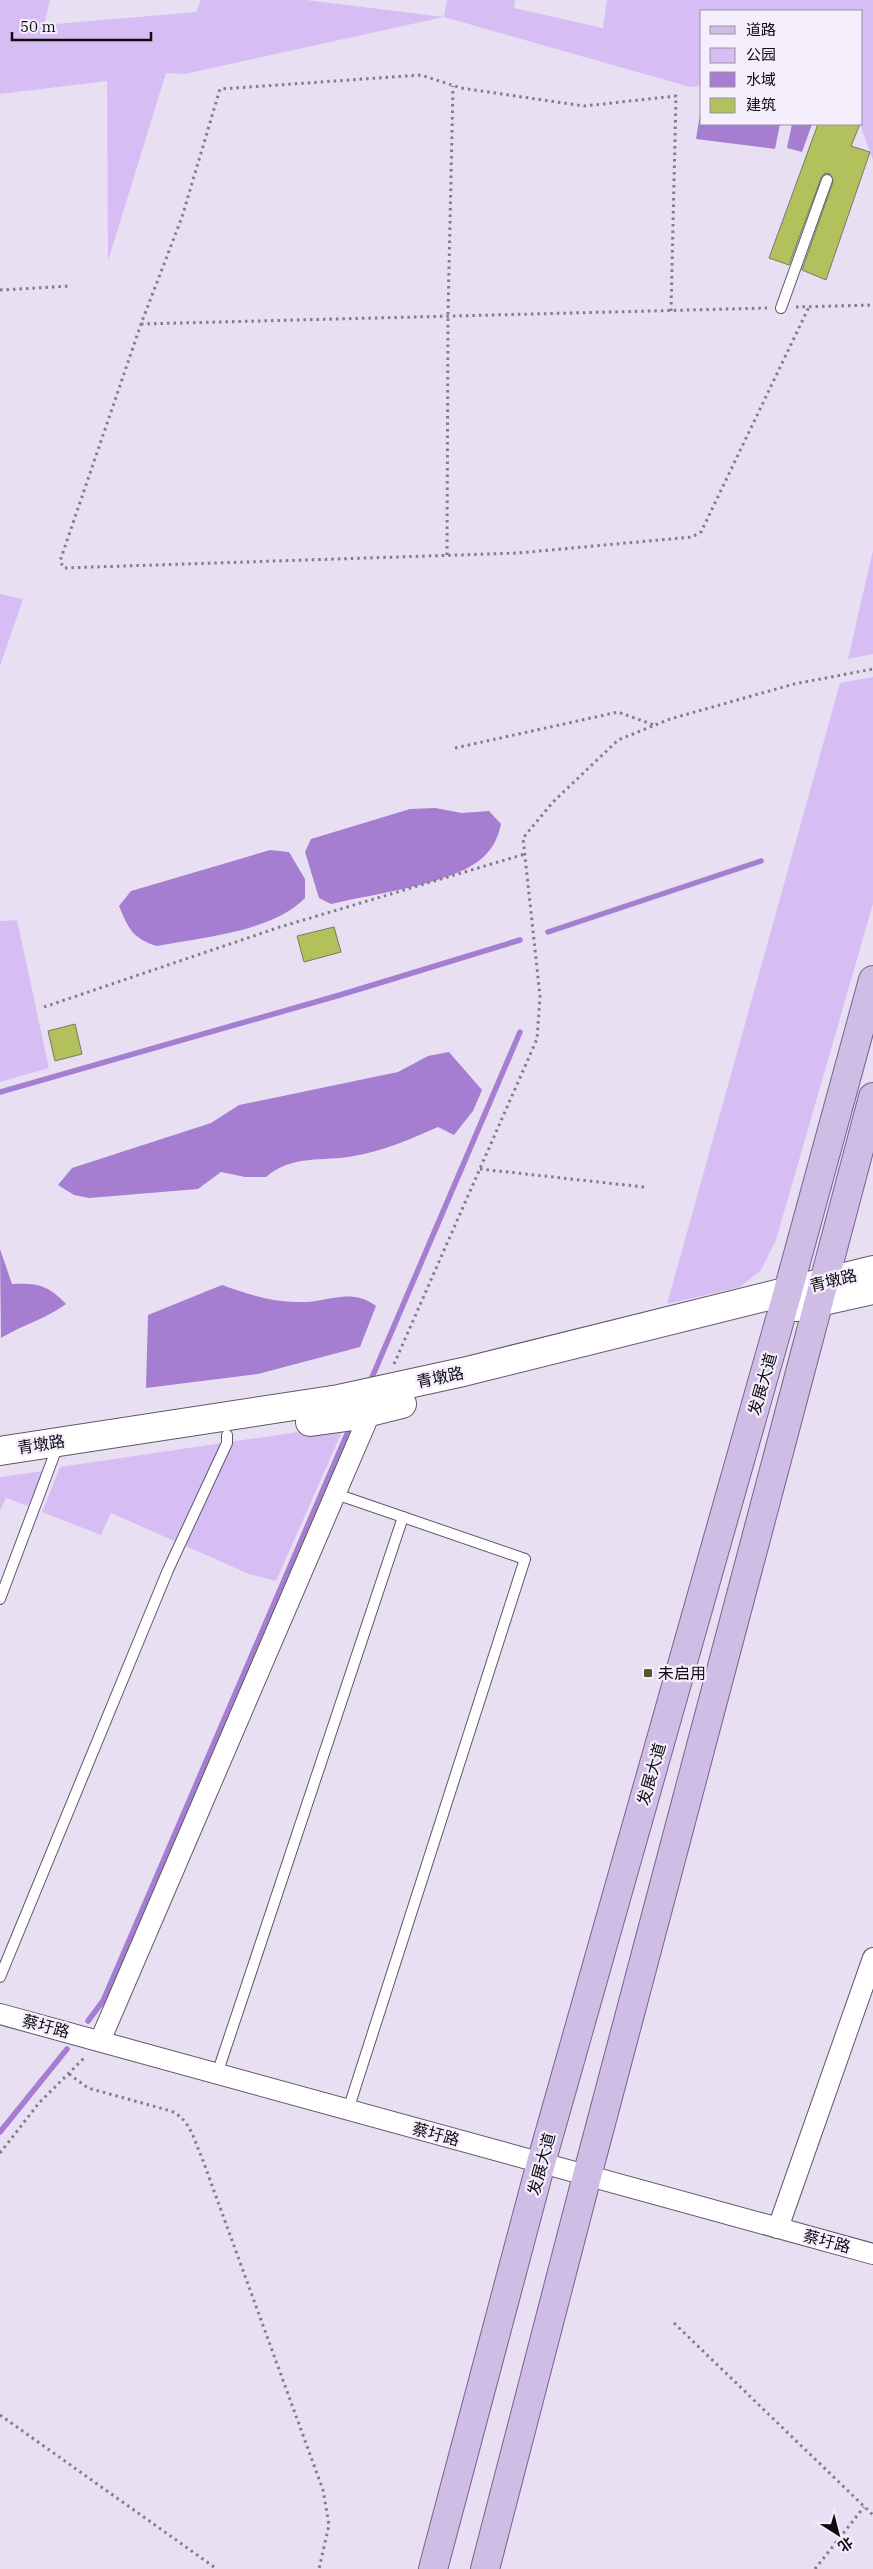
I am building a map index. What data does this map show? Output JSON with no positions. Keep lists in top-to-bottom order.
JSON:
{
  "streets": {
    "main road": ["青墩路", "发展大道"],
    "street": ["蔡圩路"]
  },
  "crossings": [
    ["青墩路", "发展大道"],
    ["发展大道", "蔡圩路"]
  ],
  "places": {
    "transit": ["未启用"]
  },
  "legend": [
    "道路",
    "公园",
    "水域",
    "建筑"
  ],
  "scale_bar": "50 m",
  "north": "bottom right"
}
